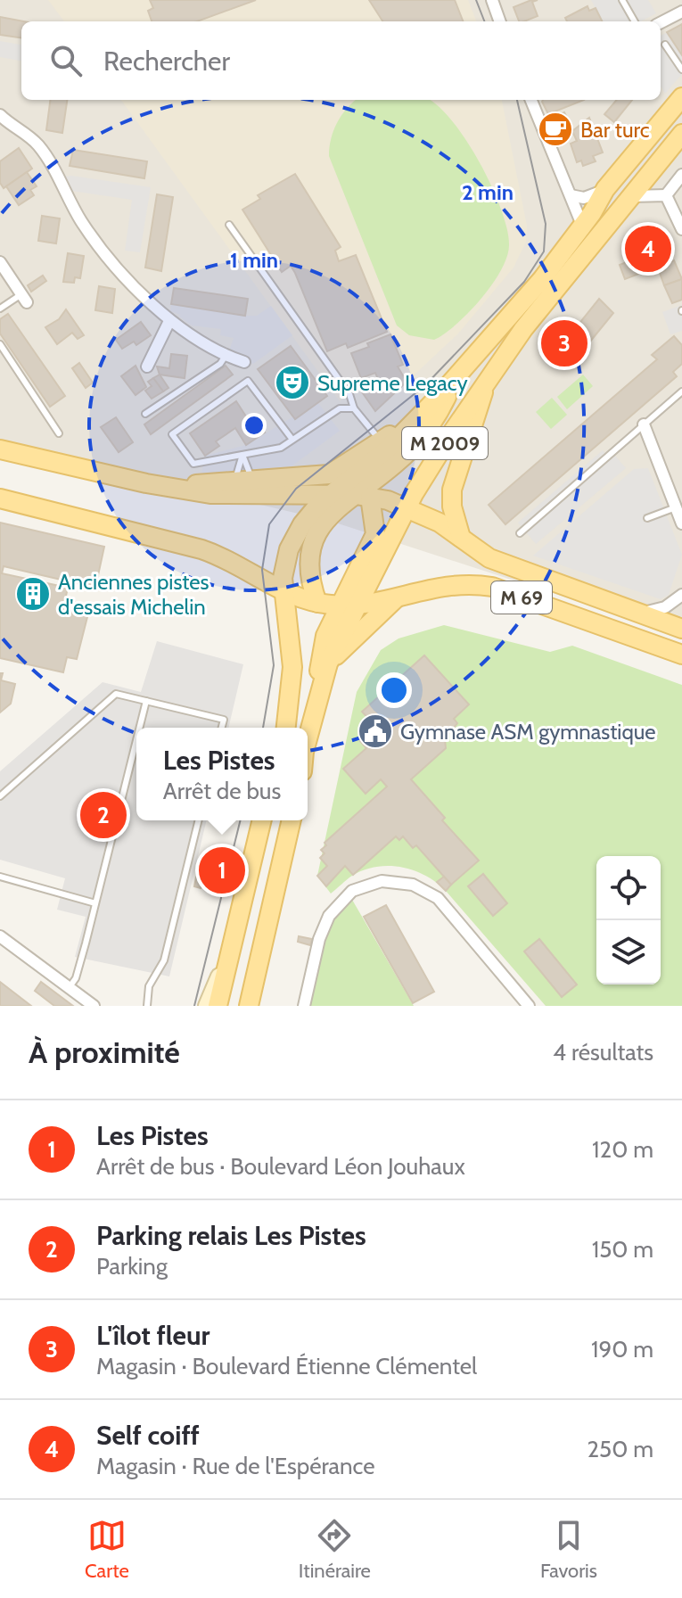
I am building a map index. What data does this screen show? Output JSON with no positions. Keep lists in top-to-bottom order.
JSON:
{
  "streets": {
    "main road": ["M 2009", "M 69"]
  },
  "crossings": [
    ["M 2009", "M 69"]
  ],
  "places": {
    "cafe": ["Bar turc"],
    "theatre": ["Supreme Legacy"],
    "building": ["Anciennes pistes d'essais Michelin"],
    "public building": ["Gymnase ASM gymnastique"]
  },
  "page": {
    "search": "Rechercher",
    "pins": [
      "4",
      "3",
      "2",
      "1"
    ],
    "popup": ["Les Pistes", "Arrêt de bus"],
    "heading": ["À proximité", "4 résultats"],
    "list": [
      {
        "mark": "1",
        "name": "Les Pistes",
        "note": "Arrêt de bus · Boulevard Léon Jouhaux",
        "value": "120 m"
      },
      {
        "mark": "2",
        "name": "Parking relais Les Pistes",
        "note": "Parking",
        "value": "150 m"
      },
      {
        "mark": "3",
        "name": "L'îlot fleur",
        "note": "Magasin · Boulevard Étienne Clémentel",
        "value": "190 m"
      },
      {
        "mark": "4",
        "name": "Self coiff",
        "note": "Magasin · Rue de l'Espérance",
        "value": "250 m"
      }
    ],
    "nav": ["Carte", "Itinéraire", "Favoris"]
  },
  "rings": ["2 min", "1 min"]
}
